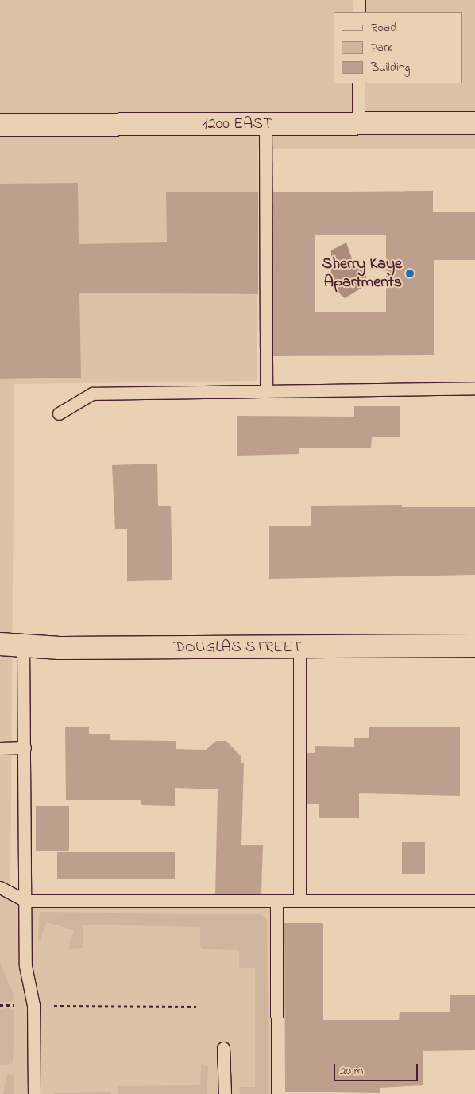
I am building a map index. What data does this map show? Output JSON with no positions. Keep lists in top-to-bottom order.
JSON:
{
  "streets": {
    "street": ["1200 EAST", "DOUGLAS STREET"]
  },
  "places": ["Sherry Kaye Apartments"],
  "legend": ["Road", "Park", "Building"],
  "scale_bar": "20 m"
}
